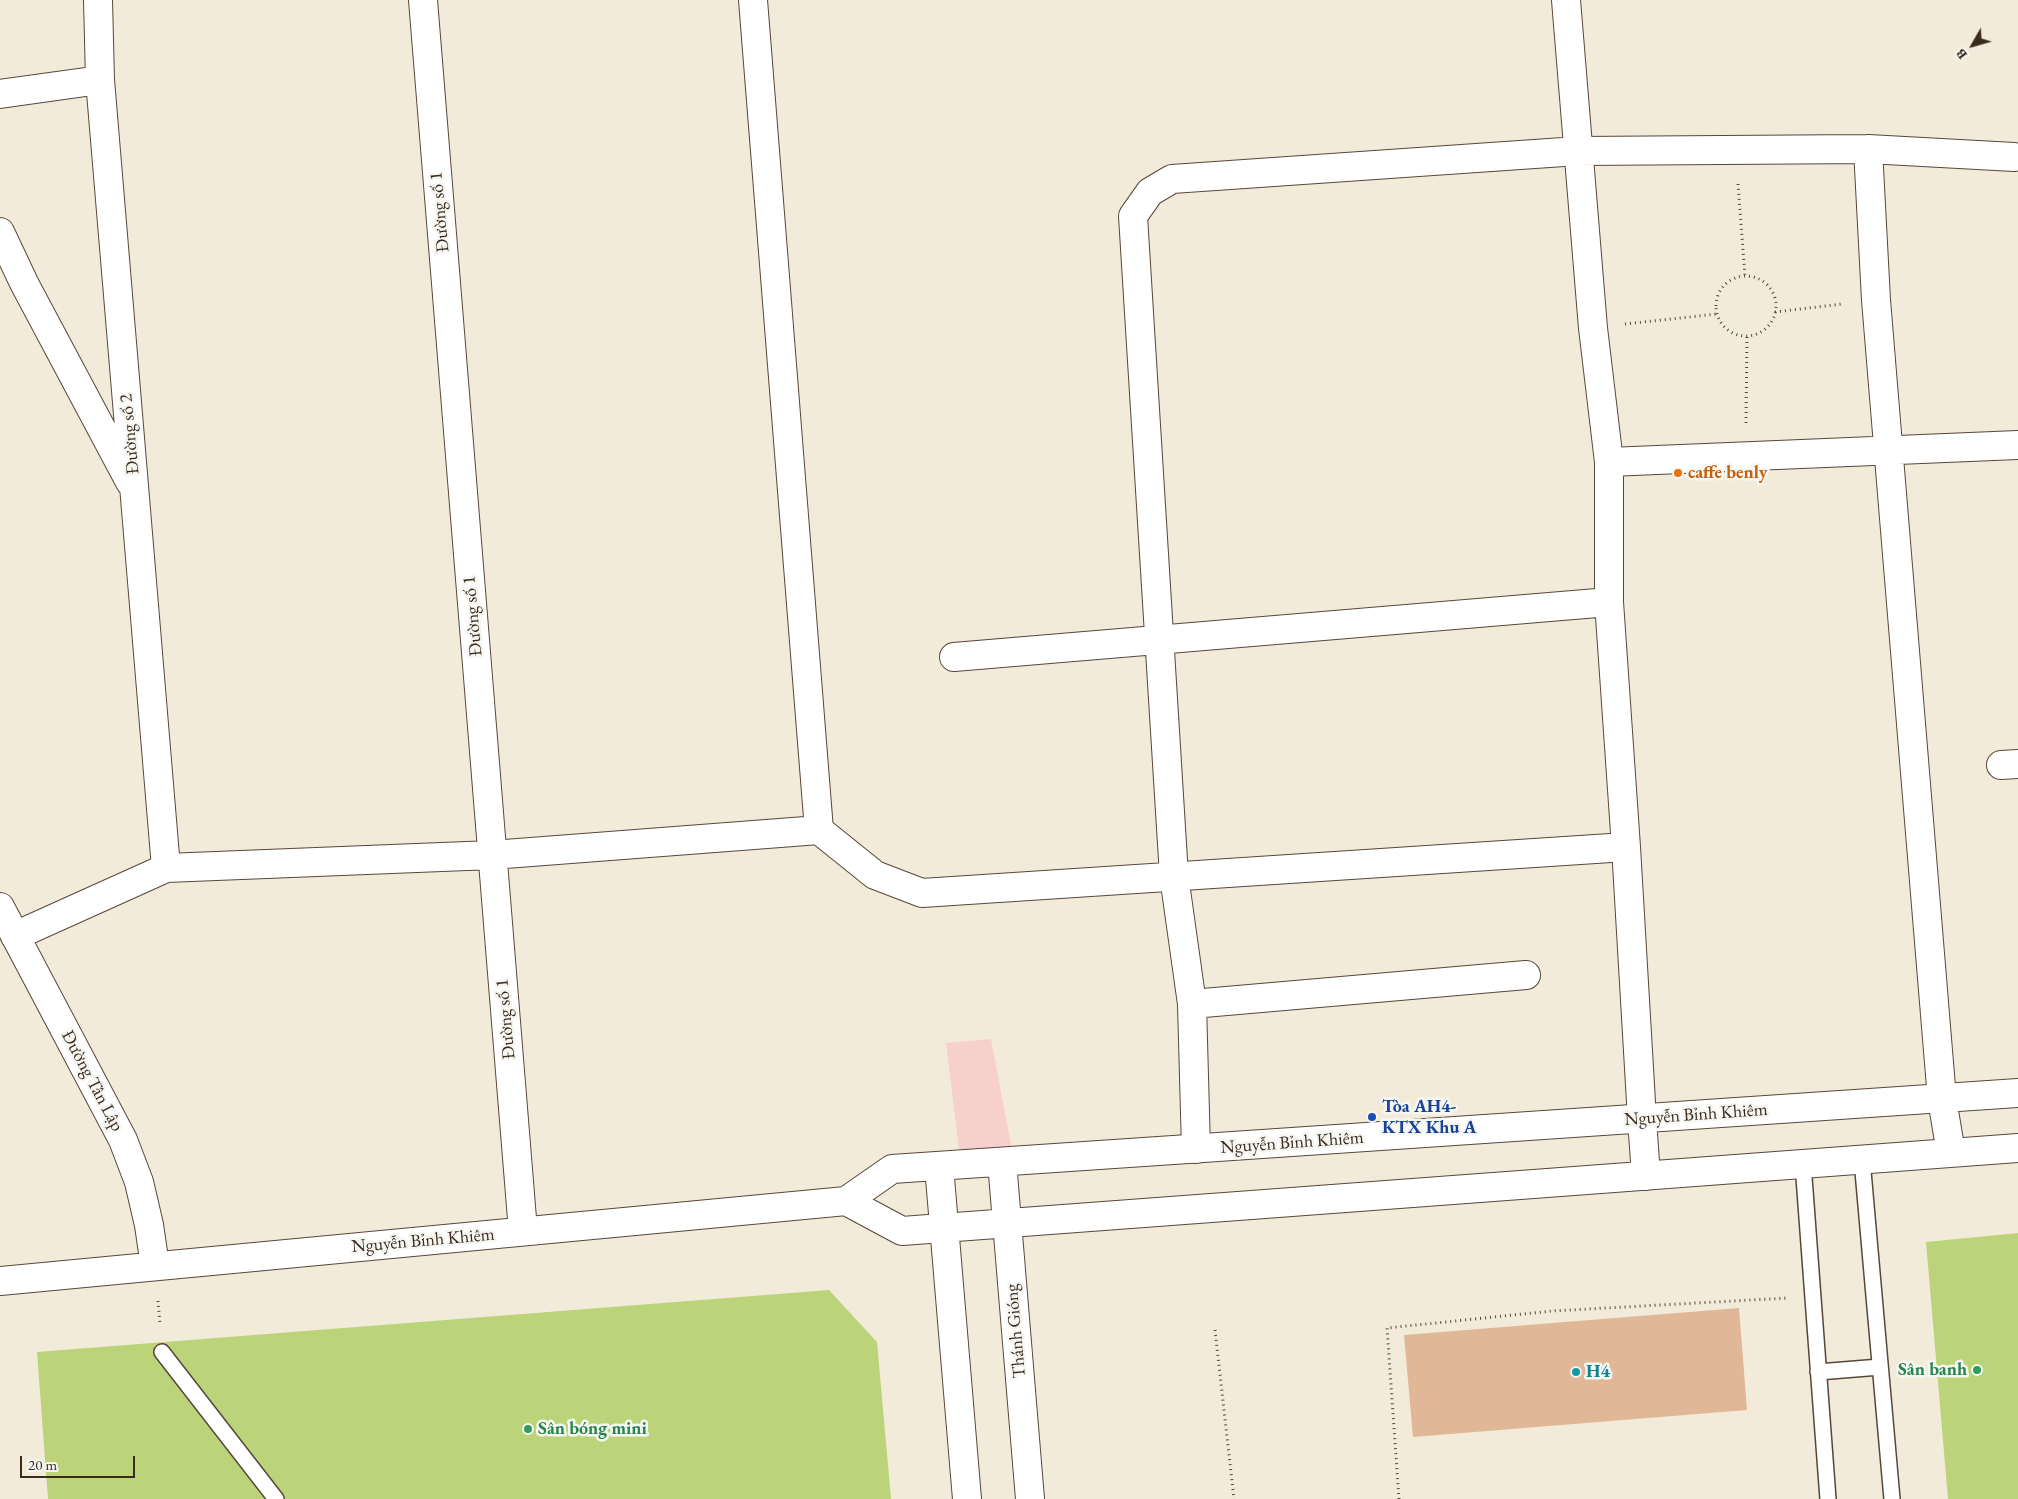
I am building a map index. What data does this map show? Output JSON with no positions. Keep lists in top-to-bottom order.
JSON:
{
  "streets": {
    "street": [
      "Đường số 1",
      "Đường số 2",
      "Đường Tân Lập",
      "Nguyễn Bỉnh Khiêm",
      "Thánh Gióng"
    ]
  },
  "crossings": [
    ["Đường số 1", "Nguyễn Bỉnh Khiêm"],
    ["Đường Tân Lập", "Nguyễn Bỉnh Khiêm"],
    ["Nguyễn Bỉnh Khiêm", "Thánh Gióng"]
  ],
  "places": [
    "caffe benly",
    "Tòa AH4- KTX Khu A",
    "Sân banh",
    "H4",
    "Sân bóng mini"
  ],
  "scale_bar": "20 m",
  "north": "bottom left"
}
